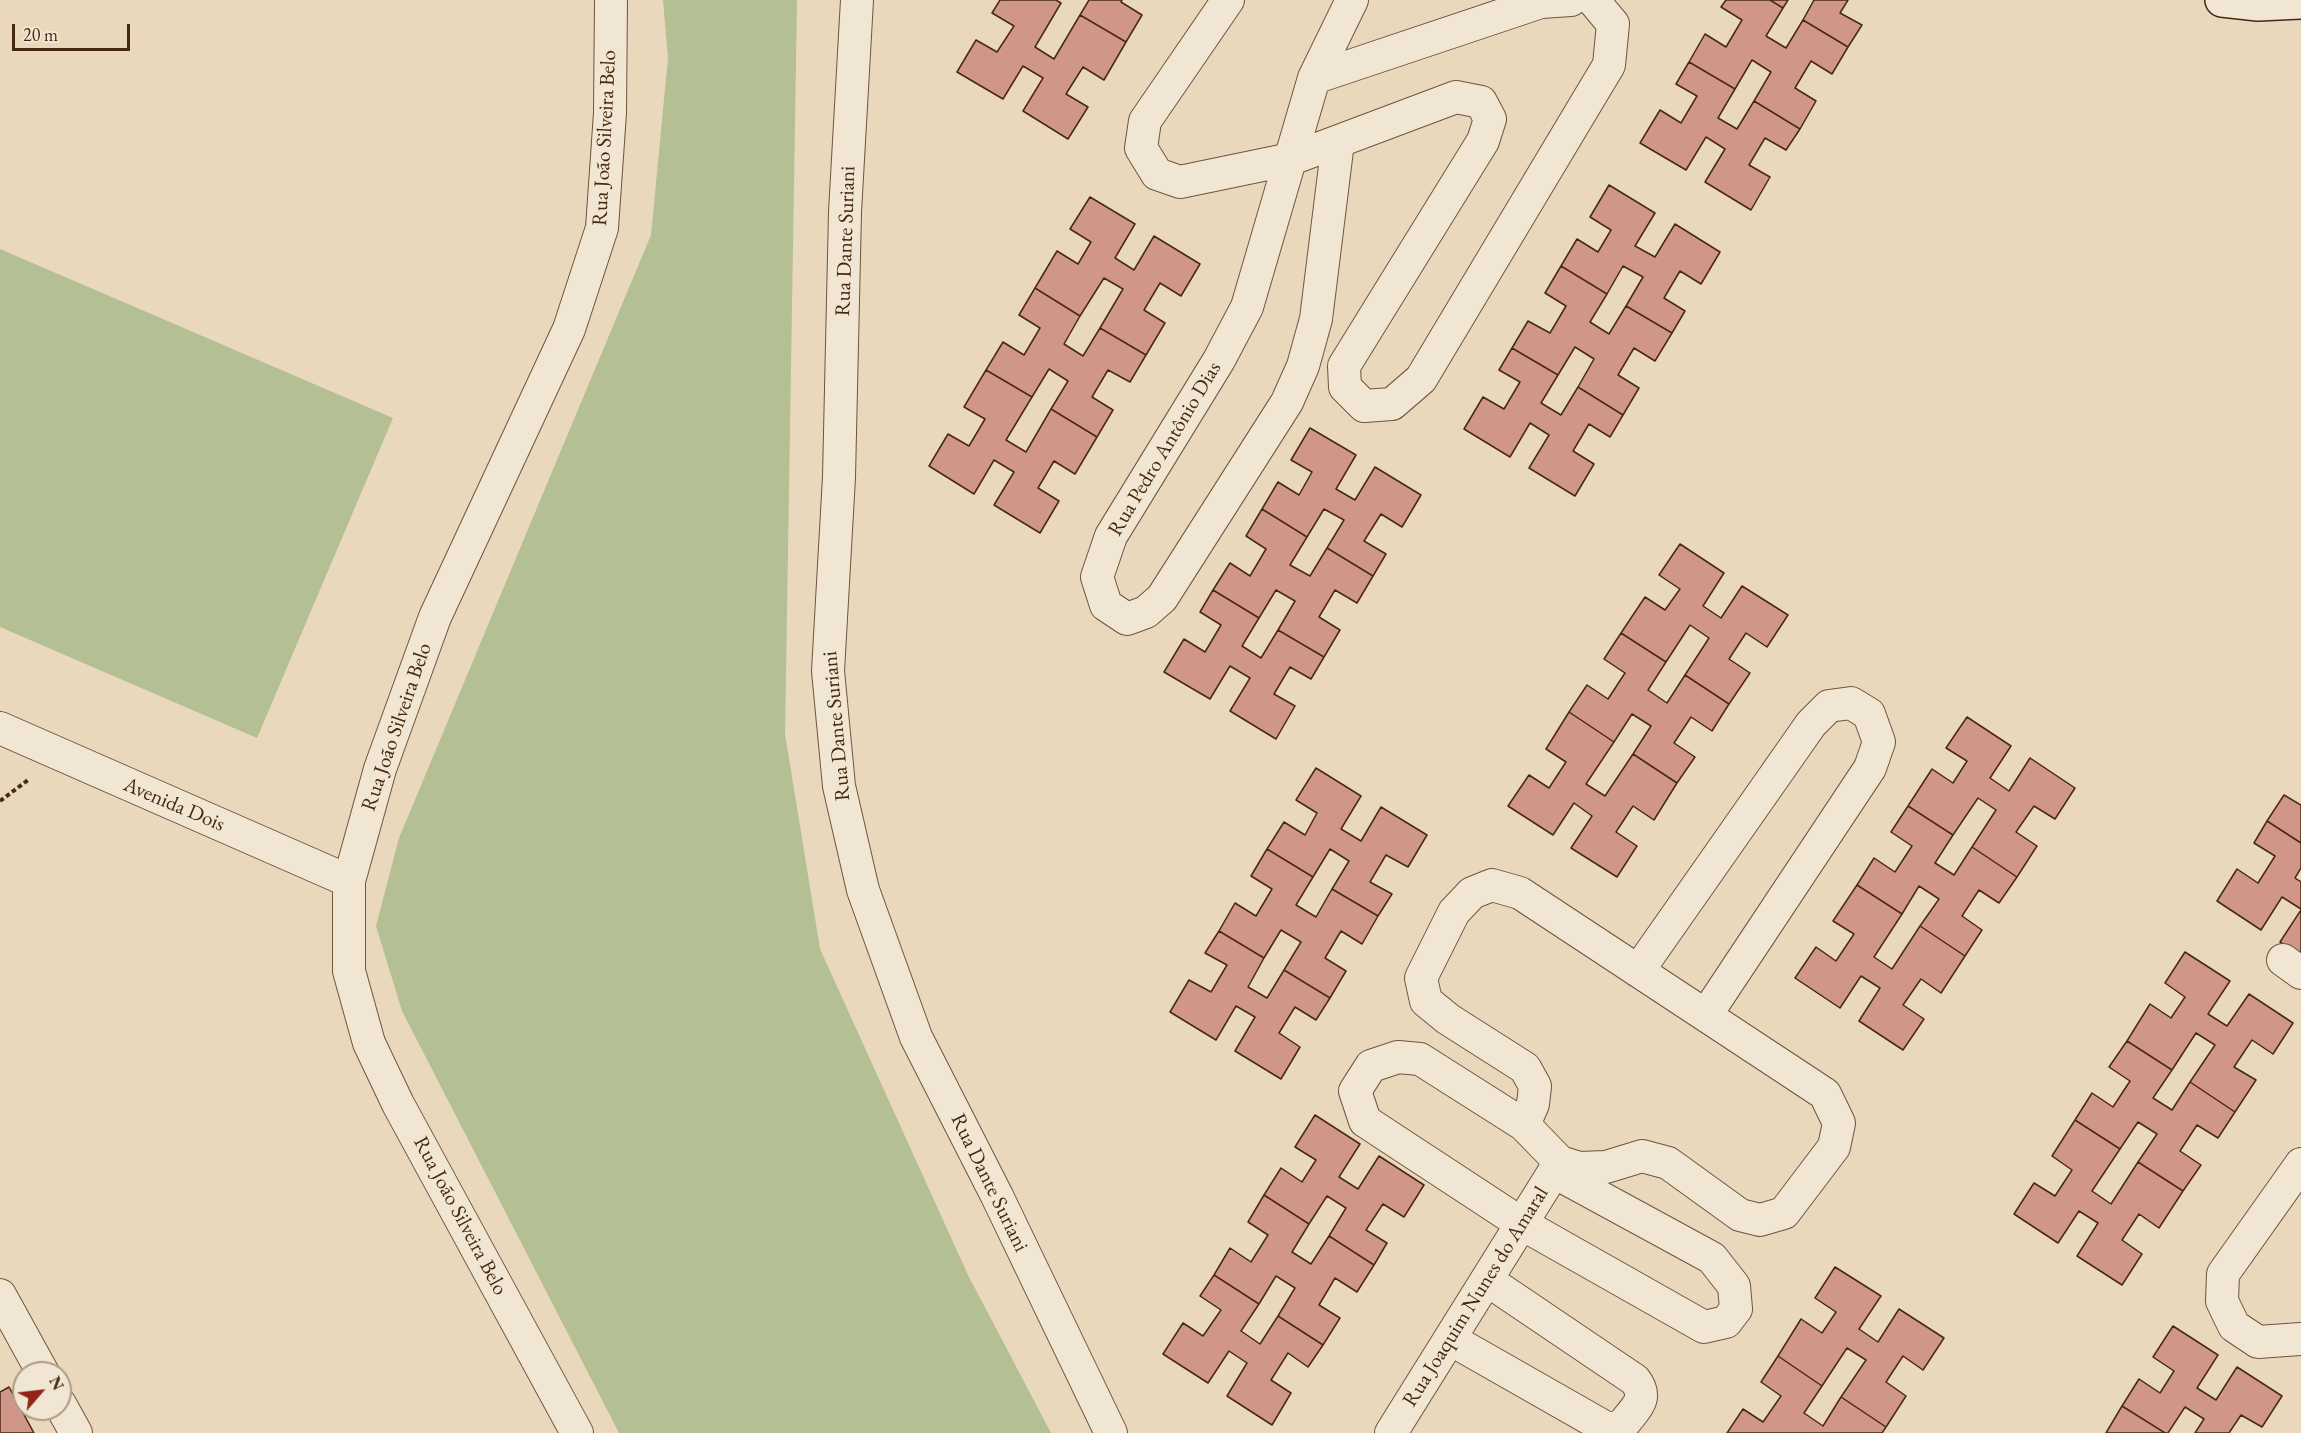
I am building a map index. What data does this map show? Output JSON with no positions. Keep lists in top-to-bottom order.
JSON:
{
  "streets": {
    "street": [
      "Rua João Silveira Belo",
      "Rua Dante Suriani",
      "Rua Pedro Antônio Dias",
      "Avenida Dois",
      "Rua Joaquim Nunes do Amaral"
    ]
  },
  "crossings": [
    ["Rua João Silveira Belo", "Avenida Dois"]
  ],
  "scale_bar": "20 m",
  "north": "top right"
}
